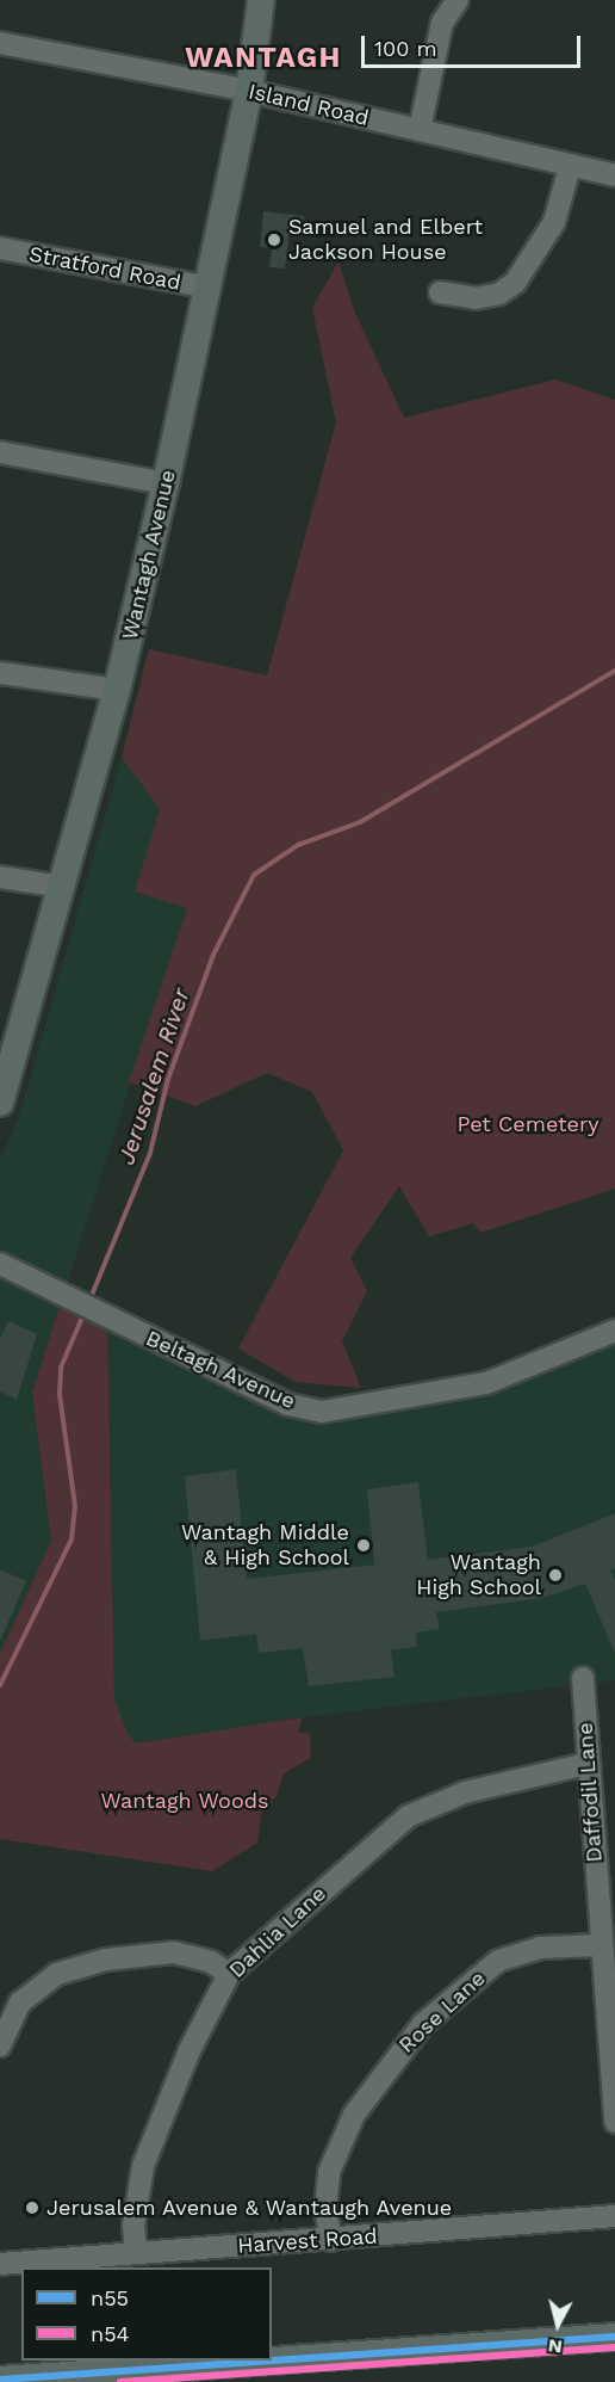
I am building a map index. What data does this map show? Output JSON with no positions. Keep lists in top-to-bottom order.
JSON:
{
  "streets": {
    "main road": ["Wantagh Avenue"],
    "street": [
      "Island Road",
      "Stratford Road",
      "Beltagh Avenue",
      "Daffodil Lane",
      "Dahlia Lane",
      "Rose Lane",
      "Harvest Road"
    ]
  },
  "crossings": [
    ["Island Road", "Wantagh Avenue"],
    ["Stratford Road", "Wantagh Avenue"],
    ["Daffodil Lane", "Dahlia Lane"],
    ["Daffodil Lane", "Rose Lane"],
    ["Dahlia Lane", "Harvest Road"],
    ["Rose Lane", "Harvest Road"]
  ],
  "districts": ["WANTAGH"],
  "water": ["Jerusalem River"],
  "parks": ["Pet Cemetery", "Wantagh Woods"],
  "places": [
    "Samuel and Elbert Jackson House",
    "Wantagh Middle & High School",
    "Wantagh High School",
    "Jerusalem Avenue & Wantaugh Avenue"
  ],
  "lines": ["transit line n55", "transit line n54"],
  "legend": ["n55", "n54"],
  "scale_bar": "100 m",
  "north": "bottom"
}
